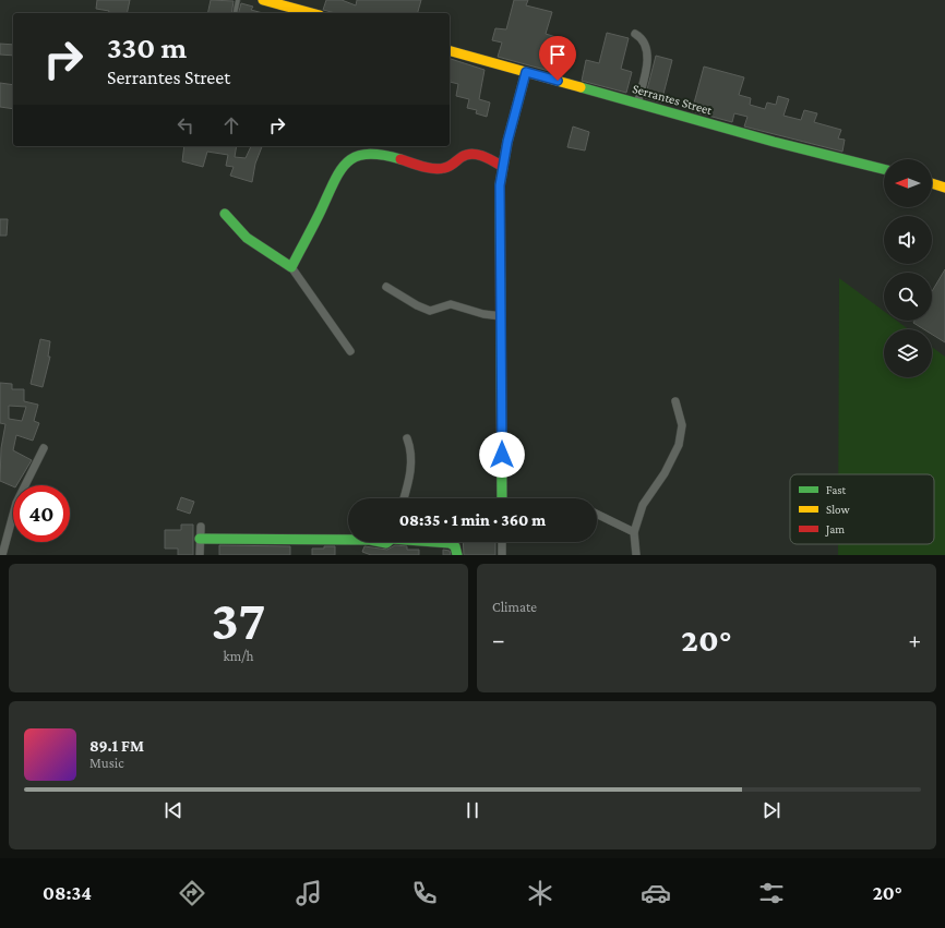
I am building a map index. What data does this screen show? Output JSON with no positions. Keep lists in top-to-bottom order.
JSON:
{
  "streets": {
    "street": ["Serrantes Street"]
  },
  "legend": ["Fast", "Slow", "Jam"],
  "north": "left",
  "page": {
    "turn": ["330 m", "Serrantes Street"],
    "limit": "40",
    "trip": "08:35 · 1 min · 360 m",
    "tile": [
      ["37", "km/h"],
      "Climate"
    ],
    "heat": ["−", "20°", "+"],
    "song": ["89.1 FM", "Music"],
    "tabs": ["08:34", "20°"]
  }
}
